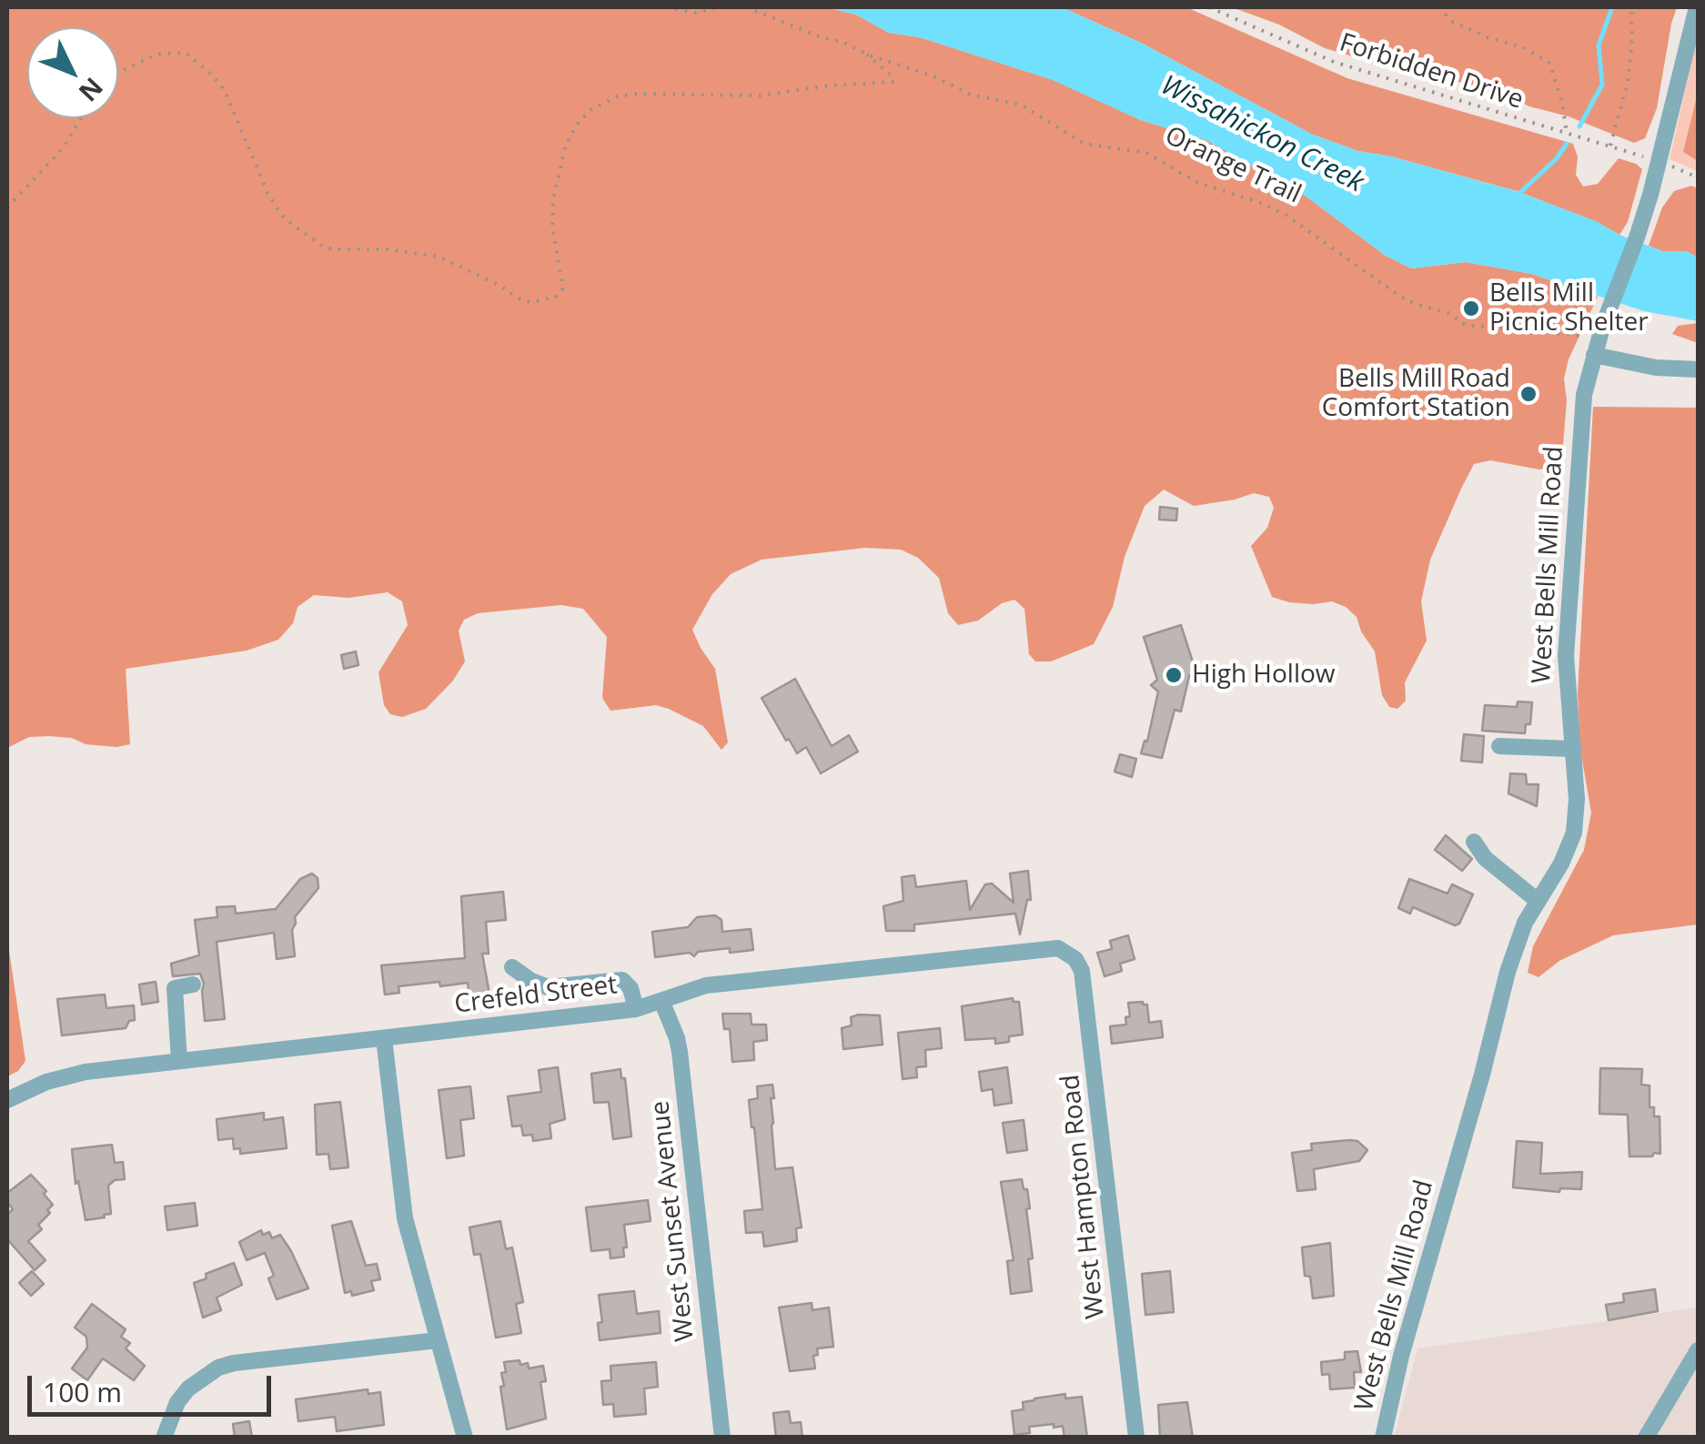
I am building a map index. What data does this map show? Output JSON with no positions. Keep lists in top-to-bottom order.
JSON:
{
  "streets": {
    "street": [
      "West Bells Mill Road",
      "Crefeld Street",
      "West Hampton Road",
      "West Sunset Avenue"
    ],
    "path": ["Forbidden Drive", "Orange Trail"]
  },
  "crossings": [
    ["Orange Trail", "West Bells Mill Road"],
    ["Crefeld Street", "West Hampton Road"],
    ["Crefeld Street", "West Sunset Avenue"]
  ],
  "water": ["Wissahickon Creek"],
  "places": ["Bells Mill Picnic Shelter", "Bells Mill Road Comfort Station", "High Hollow"],
  "scale_bar": "100 m",
  "north": "bottom right"
}
